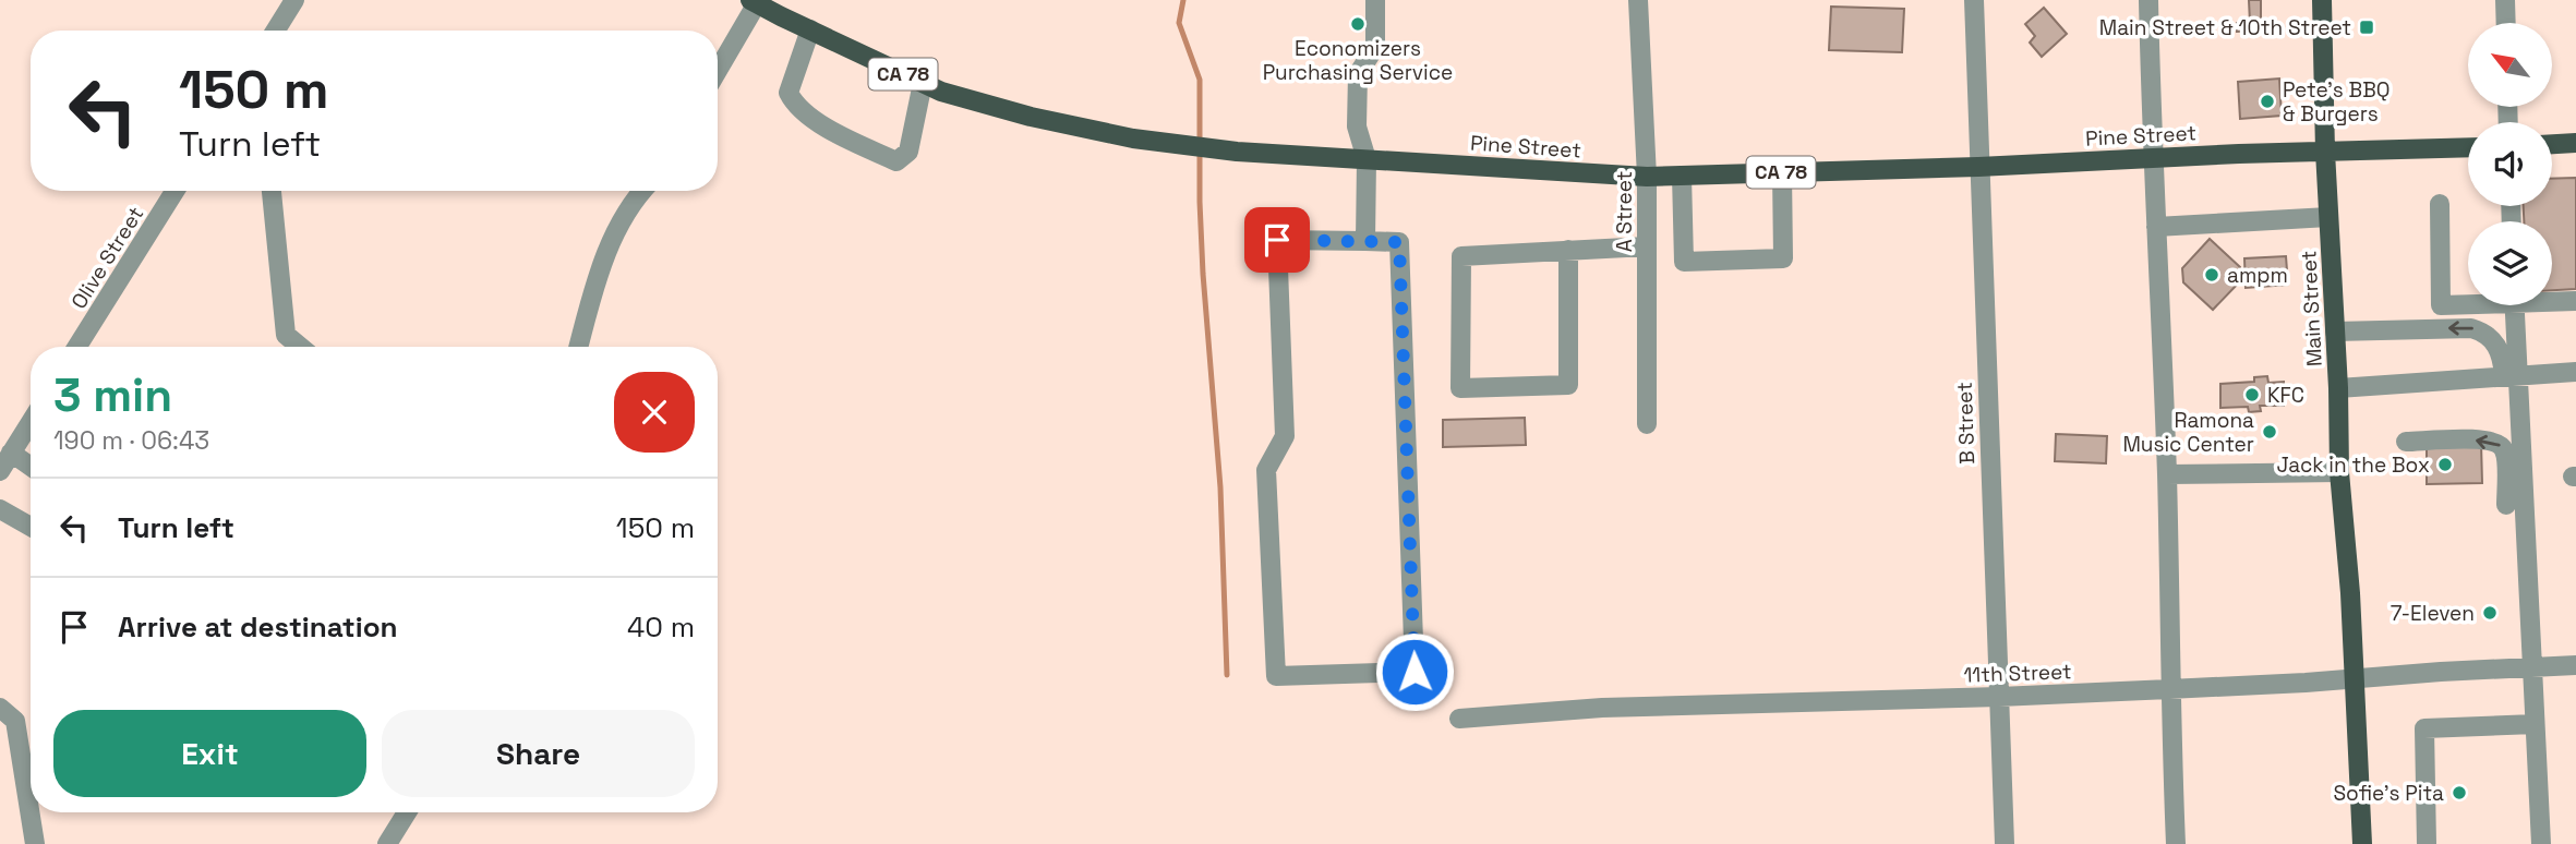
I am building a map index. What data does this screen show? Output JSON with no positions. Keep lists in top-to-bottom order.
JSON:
{
  "streets": {
    "main road": ["CA 78", "Pine Street", "Main Street"],
    "street": [
      "A Street",
      "Olive Street",
      "B Street",
      "11th Street"
    ]
  },
  "crossings": [
    ["Pine Street", "A Street"],
    ["Pine Street", "Main Street"],
    ["Pine Street", "B Street"],
    ["Main Street", "11th Street"],
    ["B Street", "11th Street"]
  ],
  "places": {
    "other": [
      "Economizers Purchasing Service",
      "Pete's BBQ & Burgers",
      "ampm",
      "KFC",
      "Ramona Music Center",
      "Jack in the Box",
      "7-Eleven",
      "Sofie's Pita"
    ],
    "transit": ["Main Street & 10th Street"]
  },
  "north": "top left",
  "page": {
    "turn": ["150 m", "Turn left"],
    "heading": ["3 min", "190 m · 06:43"],
    "list": [
      {
        "name": "Turn left",
        "value": "150 m"
      },
      {
        "name": "Arrive at destination",
        "value": "40 m"
      }
    ],
    "buttons": ["Exit", "Share"]
  }
}
